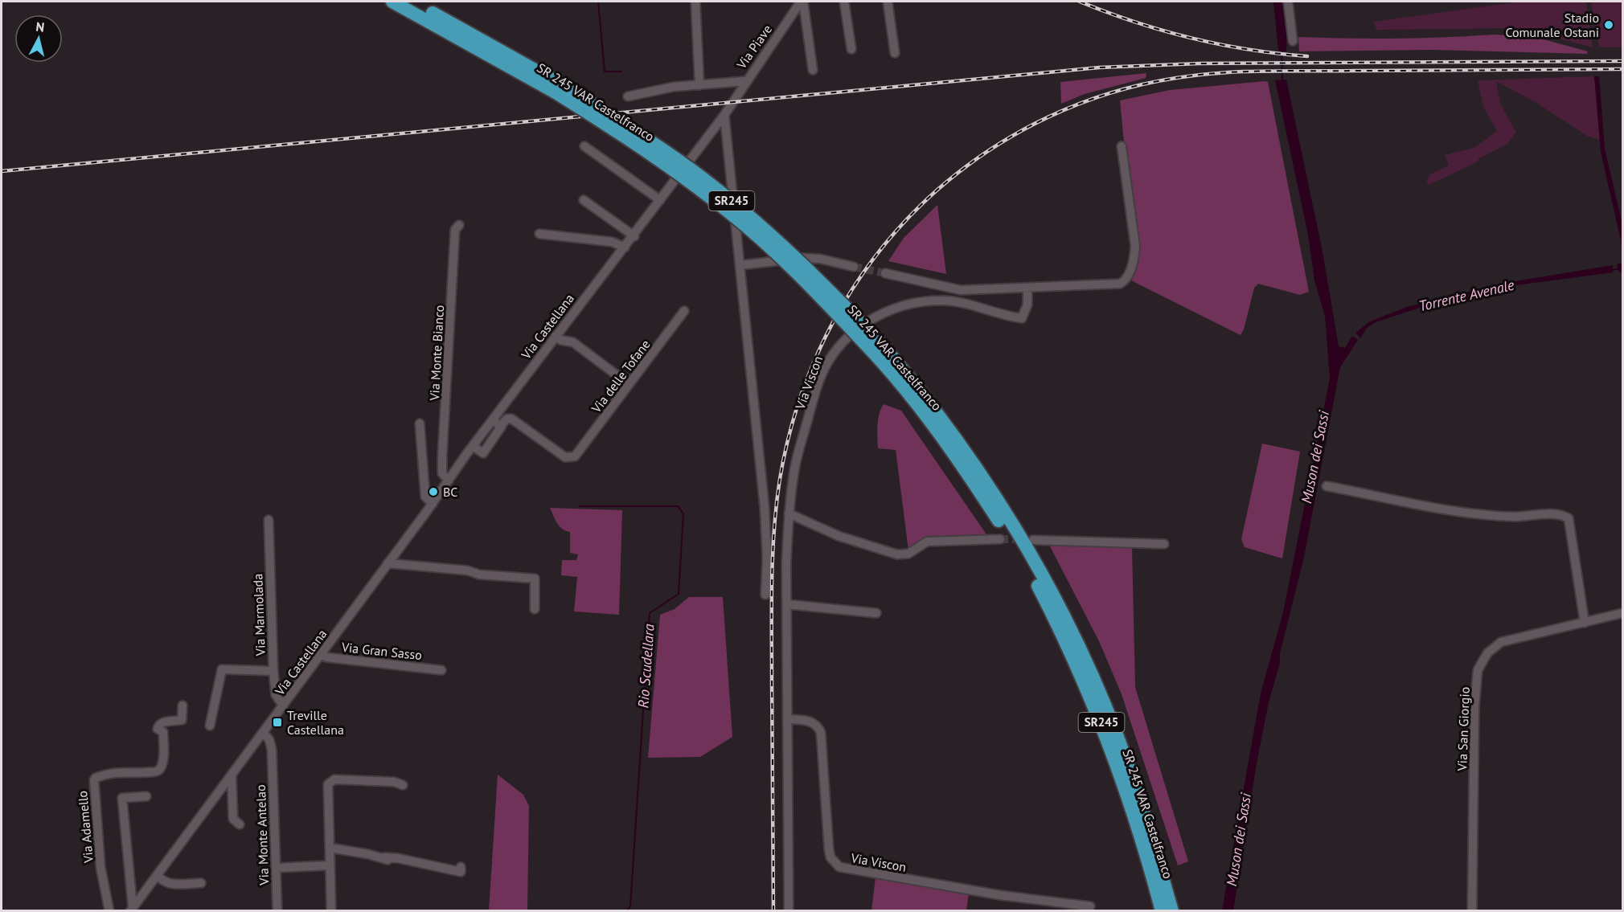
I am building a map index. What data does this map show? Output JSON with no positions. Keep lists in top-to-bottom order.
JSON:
{
  "streets": {
    "highway": ["SR 245 VAR Castelfranco", "SR245"],
    "street": [
      "Via Piave",
      "Via Castellana",
      "Via Monte Bianco",
      "Via delle Tofane",
      "Via Viscon",
      "Via Marmolada",
      "Via Gran Sasso",
      "Via San Giorgio",
      "Via Adamello",
      "Via Monte Antelao"
    ]
  },
  "crossings": [
    ["Via Piave", "Via Castellana"],
    ["Via Castellana", "Via Monte Bianco"],
    ["Via Castellana", "Via Marmolada"],
    ["Via Castellana", "Via Gran Sasso"],
    ["Via Castellana", "Via Monte Antelao"]
  ],
  "water": ["Torrente Avenale", "Muson dei Sassi", "Rio Scudellara"],
  "places": {
    "other": ["Stadio Comunale Ostani", "BC"],
    "transit": ["Treville Castellana"]
  },
  "north": "top"
}
